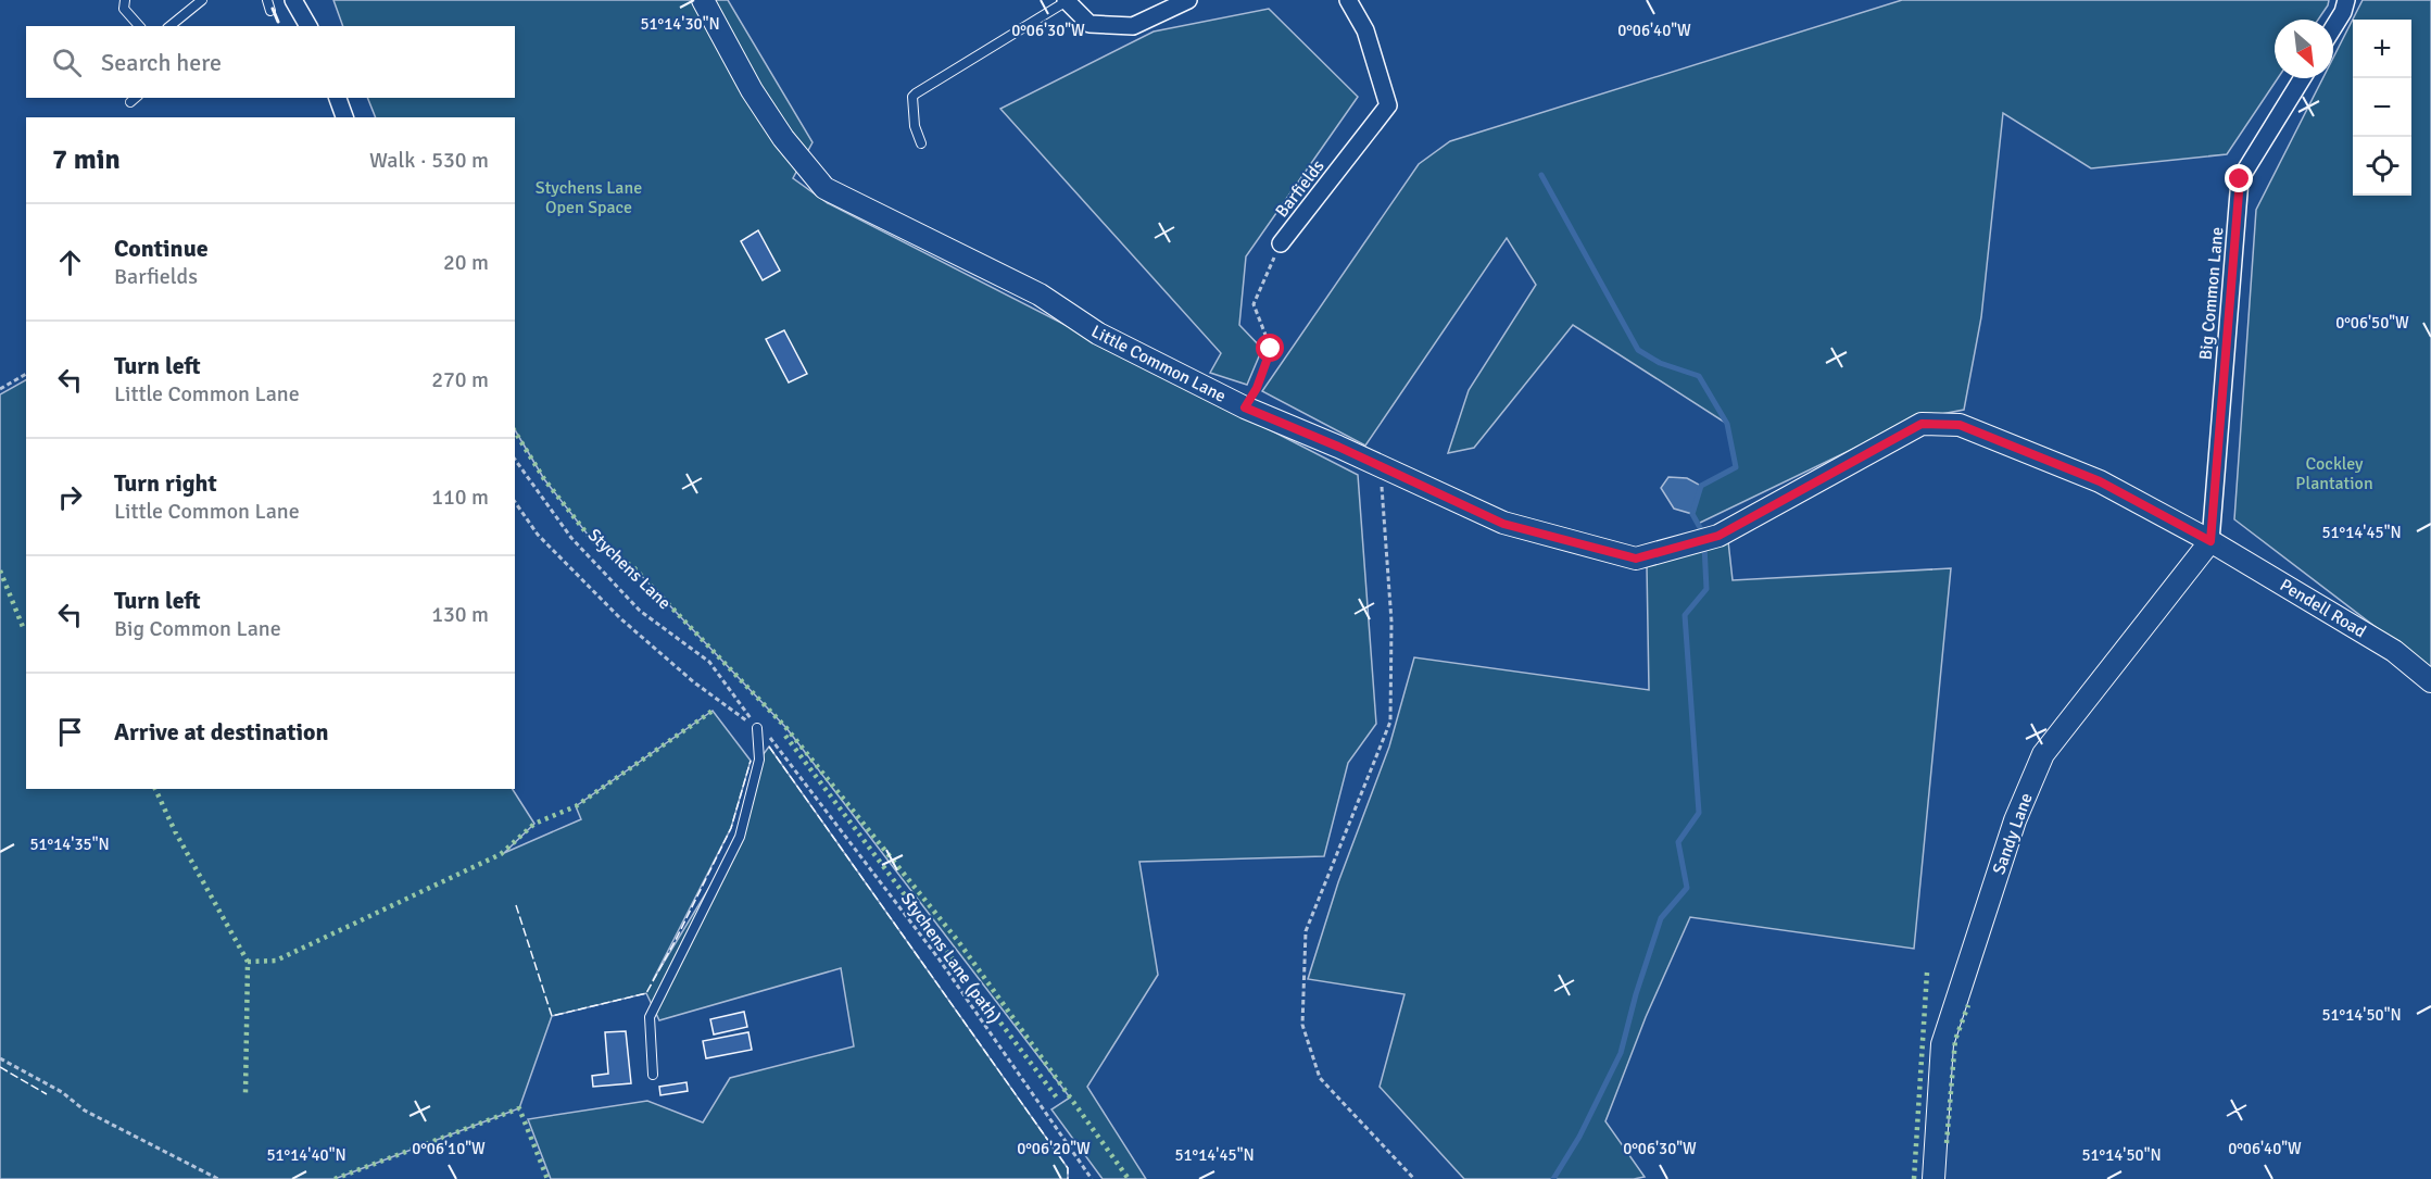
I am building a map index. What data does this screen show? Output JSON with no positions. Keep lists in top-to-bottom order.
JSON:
{
  "streets": {
    "street": [
      "Barfields",
      "Big Common Lane",
      "Little Common Lane",
      "Pendell Road",
      "Sandy Lane"
    ],
    "path": ["Stychens Lane", "Stychens Lane (path)"]
  },
  "crossings": [
    ["Barfields", "Little Common Lane"],
    ["Big Common Lane", "Little Common Lane"],
    ["Big Common Lane", "Pendell Road"],
    ["Big Common Lane", "Sandy Lane"],
    ["Little Common Lane", "Pendell Road"],
    ["Little Common Lane", "Sandy Lane"],
    ["Stychens Lane", "Stychens Lane (path)"],
    ["Pendell Road", "Sandy Lane"]
  ],
  "parks": ["Stychens Lane Open Space", "Cockley Plantation"],
  "north": "bottom right",
  "page": {
    "map_buttons": ["+", "−"],
    "search": "Search here",
    "heading": ["7 min", "Walk · 530 m"],
    "list": [
      ["Continue", "Barfields", "20 m"],
      ["Turn left", "Little Common Lane", "270 m"],
      ["Turn right", "Little Common Lane", "110 m"],
      ["Turn left", "Big Common Lane", "130 m"],
      "Arrive at destination"
    ]
  },
  "coordinates": [
    "51°14'30\"N",
    "0°06'30\"W",
    "0°06'40\"W",
    "0°06'50\"W",
    "51°14'45\"N",
    "51°14'35\"N",
    "51°14'50\"N",
    "0°06'10\"W",
    "0°06'20\"W",
    "51°14'40\"N"
  ]
}
